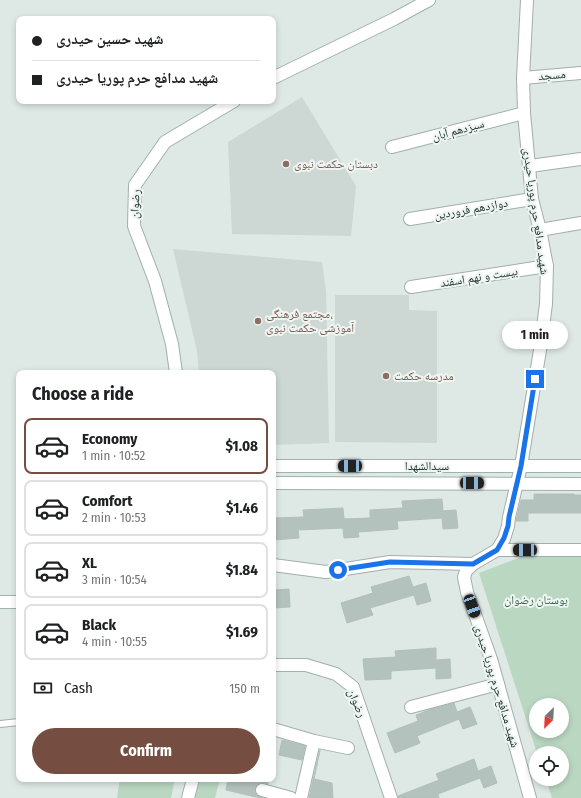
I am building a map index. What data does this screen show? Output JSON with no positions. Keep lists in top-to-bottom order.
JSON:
{
  "streets": {
    "street": [
      "مسجد",
      "سیزدهم آبان",
      "رضوان",
      "دوازدهم فروردین",
      "شهید مدافع حرم پوریا حیدری",
      "بیست و نهم اسفند",
      "سیدالشهدا"
    ]
  },
  "crossings": [
    ["مسجد", "شهید مدافع حرم پوریا حیدری"],
    ["سیزدهم آبان", "شهید مدافع حرم پوریا حیدری"],
    ["دوازدهم فروردین", "شهید مدافع حرم پوریا حیدری"],
    ["شهید مدافع حرم پوریا حیدری", "بیست و نهم اسفند"],
    ["شهید مدافع حرم پوریا حیدری", "سیدالشهدا"]
  ],
  "parks": ["بوستان رضوان"],
  "places": ["دبستان حکمت نبوی", "مجتمع‌ فرهنگی، آموزشی حکمت نبوی", "مدرسه حکمت"],
  "north": "bottom left",
  "page": {
    "banner": ["شهید حسین حیدری", "شهید مدافع حرم پوریا حیدری"],
    "bubble": "1 min",
    "heading": "Choose a ride",
    "list": [
      {
        "name": "Economy",
        "note": "1 min · 10:52",
        "value": "$1.08"
      },
      {
        "name": "Comfort",
        "note": "2 min · 10:53",
        "value": "$1.46"
      },
      {
        "name": "XL",
        "note": "3 min · 10:54",
        "value": "$1.84"
      },
      {
        "name": "Black",
        "note": "4 min · 10:55",
        "value": "$1.69"
      }
    ],
    "pay": ["Cash", "150 m"],
    "buttons": "Confirm"
  }
}
